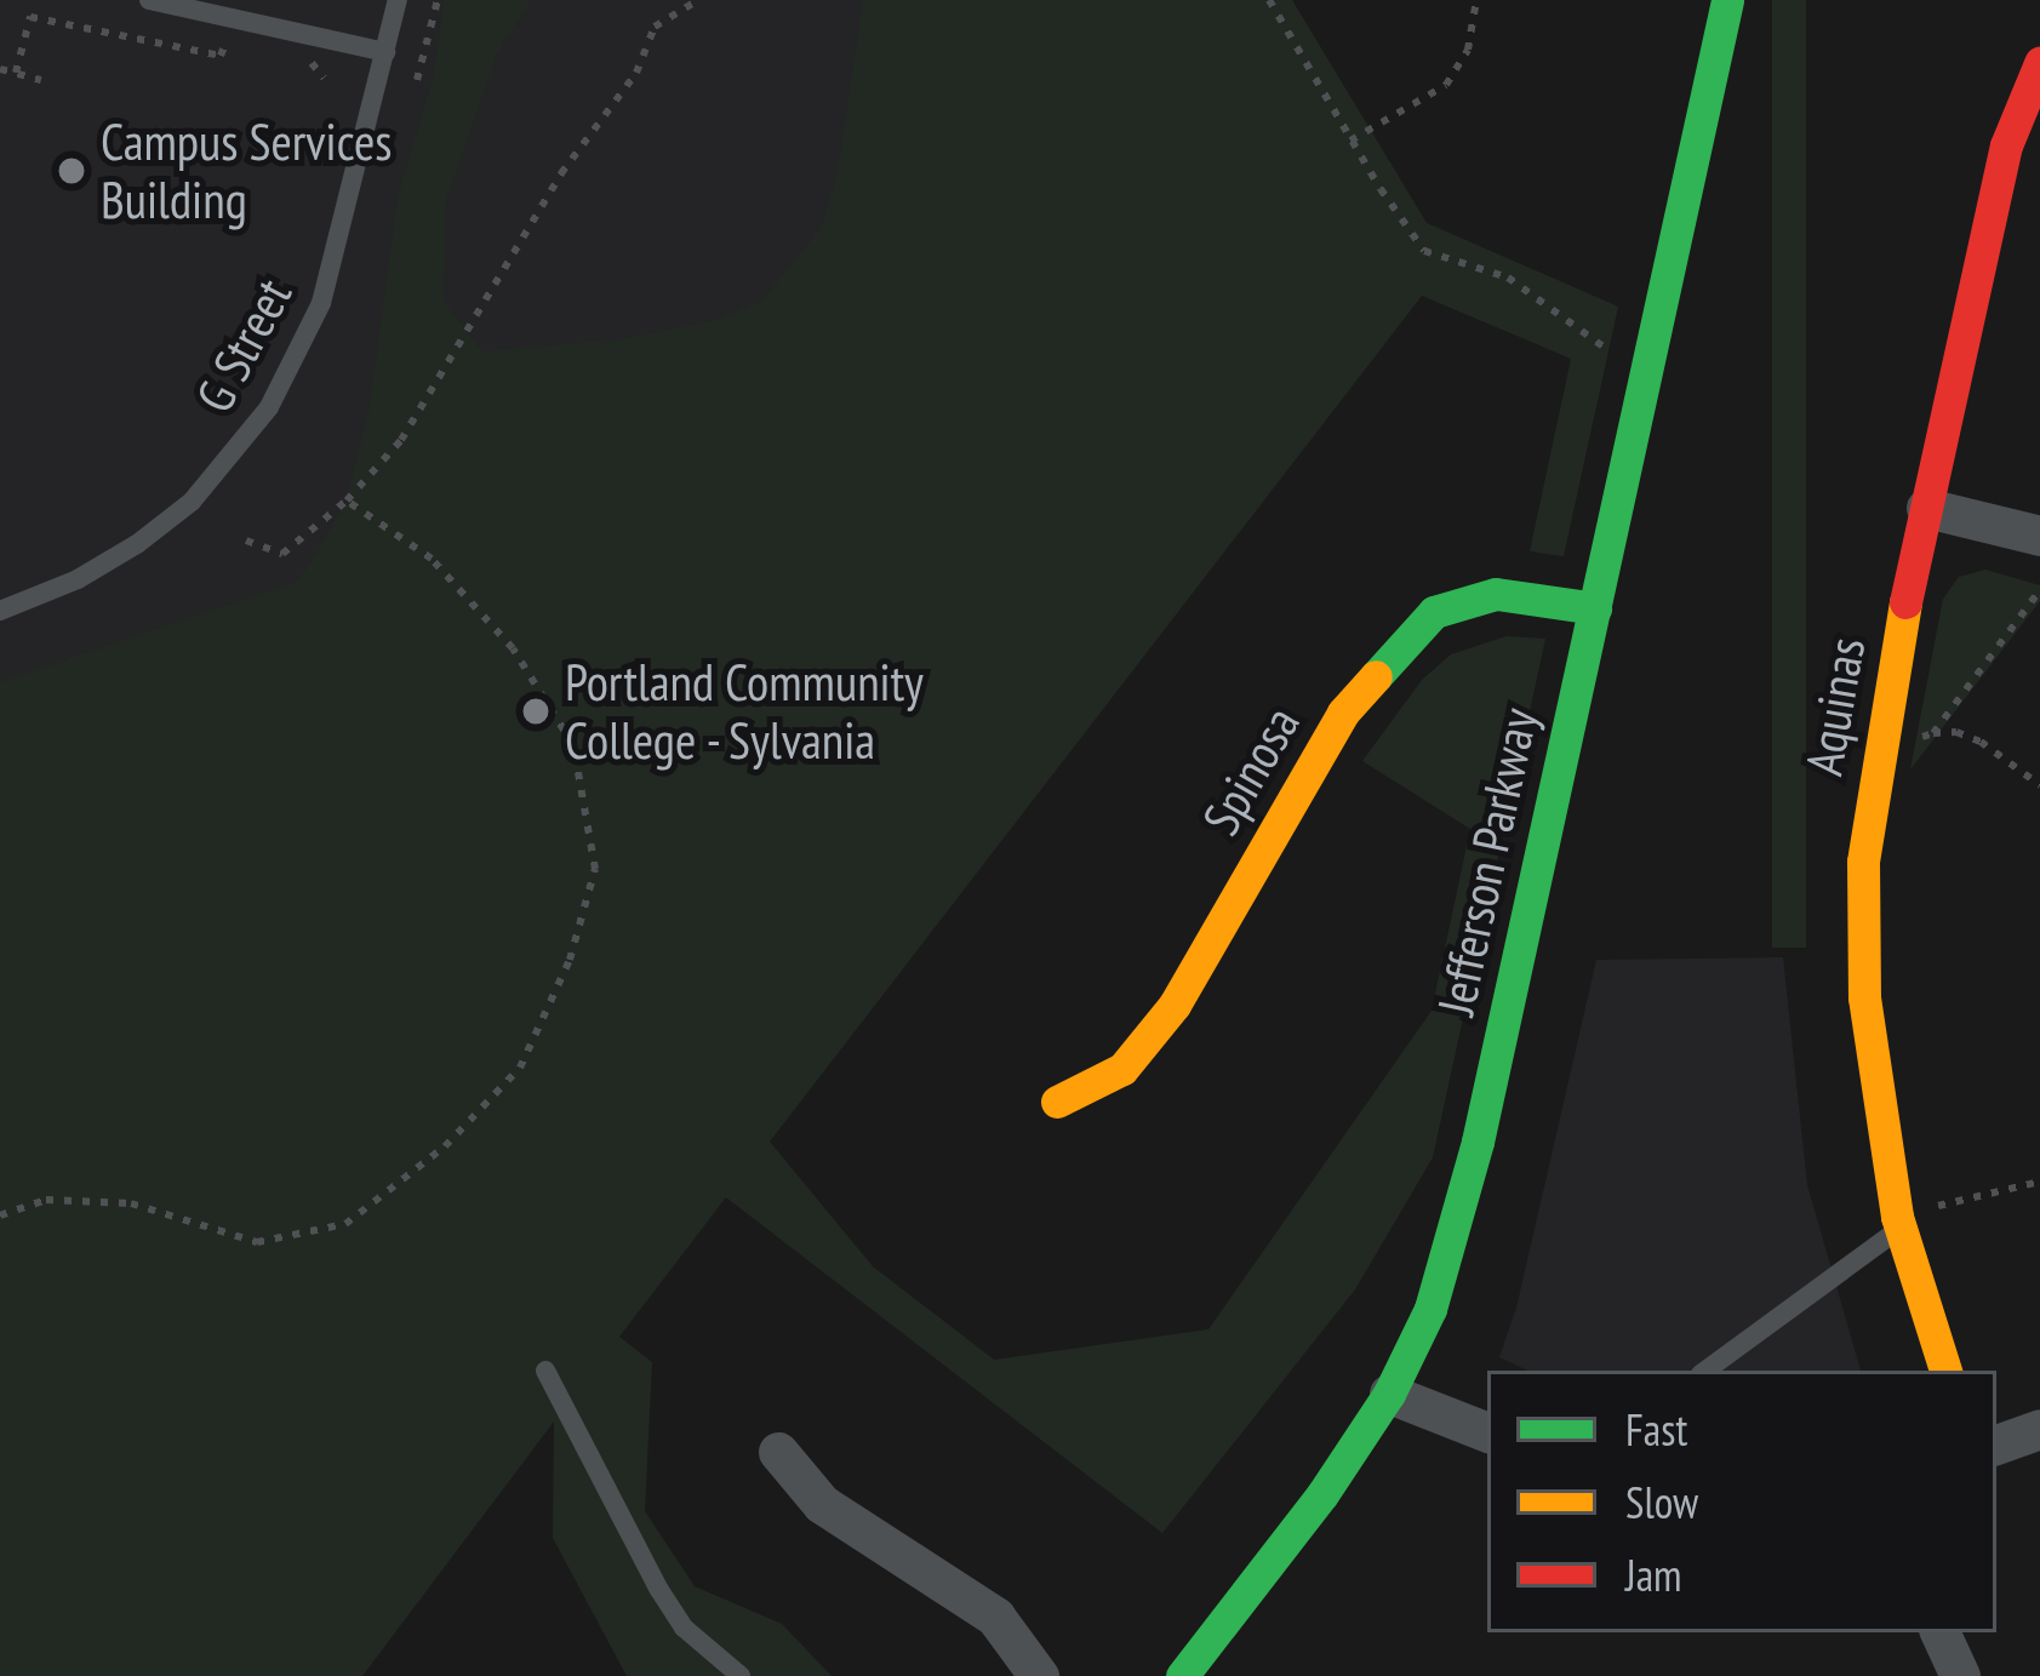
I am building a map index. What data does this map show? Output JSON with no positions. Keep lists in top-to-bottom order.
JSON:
{
  "streets": {
    "street": ["Aquinas", "Spinosa", "Jefferson Parkway"],
    "lane": ["G Street"]
  },
  "crossings": [
    ["Spinosa", "Jefferson Parkway"]
  ],
  "places": ["Campus Services Building", "Portland Community College - Sylvania"],
  "legend": ["Fast", "Slow", "Jam"]
}
